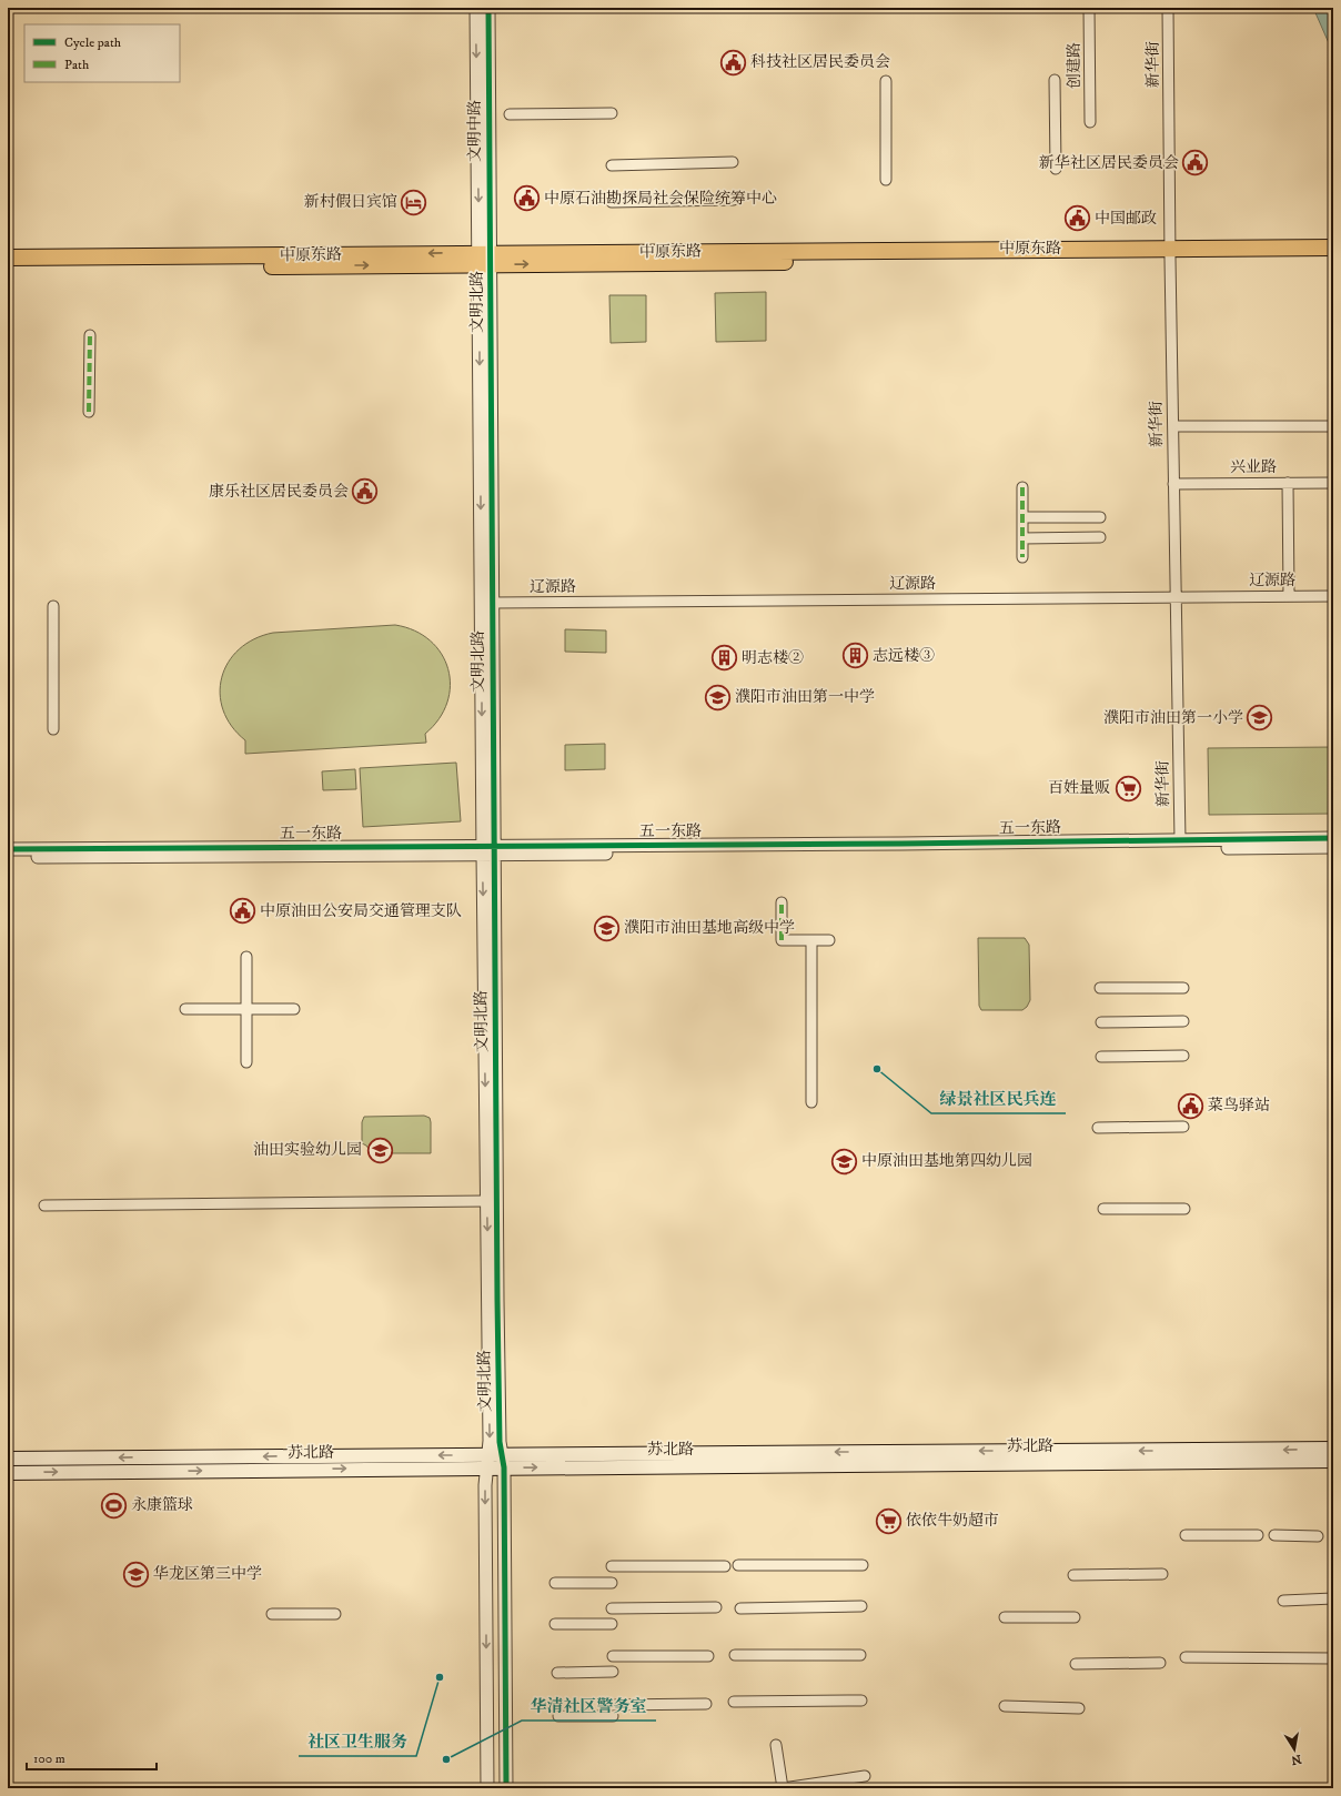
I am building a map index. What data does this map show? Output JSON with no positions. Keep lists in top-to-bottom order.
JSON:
{
  "streets": {
    "main road": ["中原东路", "苏北路"],
    "street": [
      "新华街",
      "创建路",
      "文明中路",
      "文明北路",
      "兴业路",
      "辽源路",
      "五一东路"
    ]
  },
  "crossings": [
    ["新华街", "中原东路"],
    ["新华街", "兴业路"],
    ["新华街", "辽源路"],
    ["新华街", "五一东路"],
    ["文明中路", "中原东路"],
    ["文明中路", "文明北路"],
    ["中原东路", "文明北路"],
    ["文明北路", "辽源路"],
    ["文明北路", "五一东路"],
    ["文明北路", "苏北路"]
  ],
  "places": {
    "public building": [
      "科技社区居民委员会",
      "新华社区居民委员会",
      "中原石油勘探局社会保险统筹中心",
      "中国邮政",
      "康乐社区居民委员会",
      "中原油田公安局交通管理支队",
      "菜鸟驿站"
    ],
    "hotel": ["新村假日宾馆"],
    "building": ["志远楼③", "明志楼②"],
    "school or university": [
      "濮阳市油田第一中学",
      "濮阳市油田第一小学",
      "濮阳市油田基地高级中学",
      "油田实验幼儿园",
      "中原油田基地第四幼儿园",
      "华龙区第三中学"
    ],
    "supermarket": ["百姓量贩", "依依牛奶超市"],
    "other": ["绿景社区民兵连", "社区卫生服务", "华清社区警务室"],
    "sports": ["永康篮球"]
  },
  "legend": ["Cycle path", "Path"],
  "scale_bar": "100 m",
  "north": "bottom"
}
